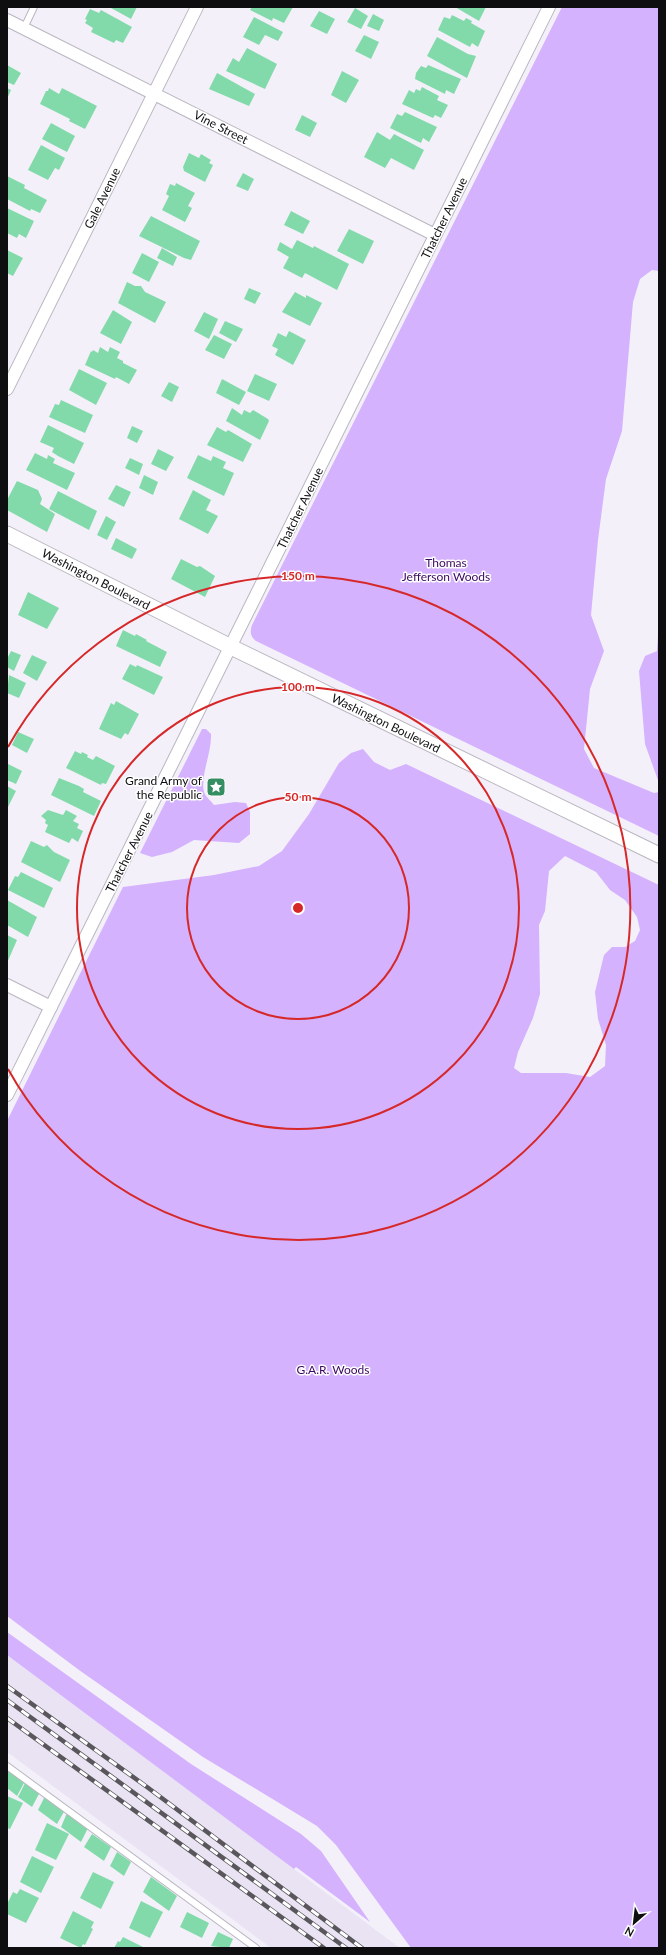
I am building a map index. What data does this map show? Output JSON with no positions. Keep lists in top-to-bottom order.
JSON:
{
  "streets": {
    "street": [
      "Vine Street",
      "Gale Avenue",
      "Thatcher Avenue",
      "Washington Boulevard"
    ]
  },
  "crossings": [
    ["Vine Street", "Gale Avenue"],
    ["Vine Street", "Thatcher Avenue"],
    ["Thatcher Avenue", "Washington Boulevard"]
  ],
  "parks": ["Thomas Jefferson Woods", "G.A.R. Woods"],
  "places": {
    "place": ["Grand Army of the Republic"]
  },
  "north": "bottom left",
  "rings": ["150 m", "100 m", "50 m"]
}
